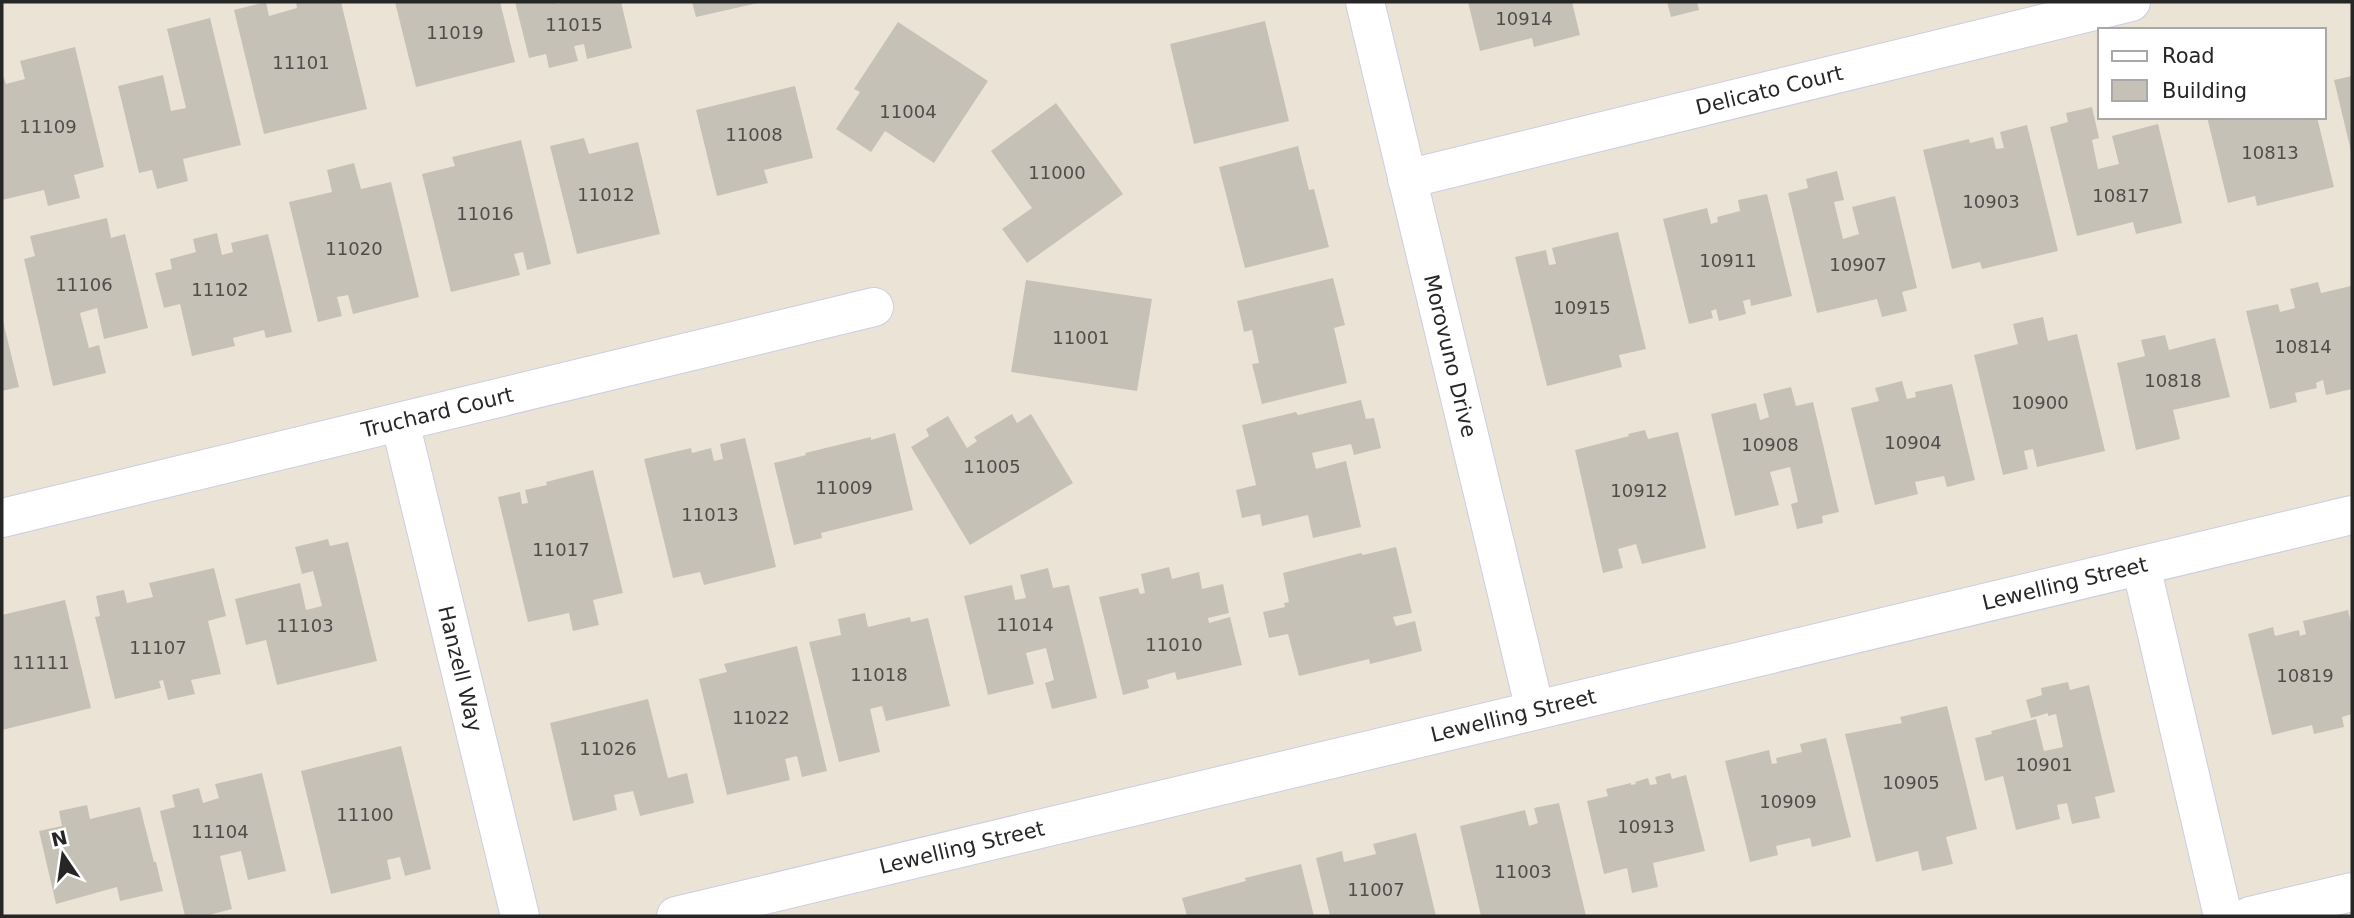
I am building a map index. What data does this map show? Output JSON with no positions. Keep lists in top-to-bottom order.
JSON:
{
  "streets": {
    "street": [
      "Delicato Court",
      "Morovuno Drive",
      "Truchard Court",
      "Lewelling Street",
      "Hanzell Way"
    ]
  },
  "crossings": [
    ["Delicato Court", "Morovuno Drive"],
    ["Morovuno Drive", "Lewelling Street"],
    ["Truchard Court", "Hanzell Way"]
  ],
  "house_numbers": [
    "10914",
    "11015",
    "11019",
    "11101",
    "11004",
    "11109",
    "11008",
    "10813",
    "11000",
    "11012",
    "10817",
    "10903",
    "11016",
    "11020",
    "10911",
    "10907",
    "11106",
    "11102",
    "10915",
    "11001",
    "10814",
    "10818",
    "10900",
    "10904",
    "10908",
    "11005",
    "11009",
    "10912",
    "11013",
    "11017",
    "11014",
    "11103",
    "11010",
    "11107",
    "11111",
    "11018",
    "10819",
    "11022",
    "11026",
    "10901",
    "10905",
    "10909",
    "11100",
    "10913",
    "11104",
    "11003",
    "11007"
  ],
  "legend": ["Road", "Building"],
  "north": "top"
}
